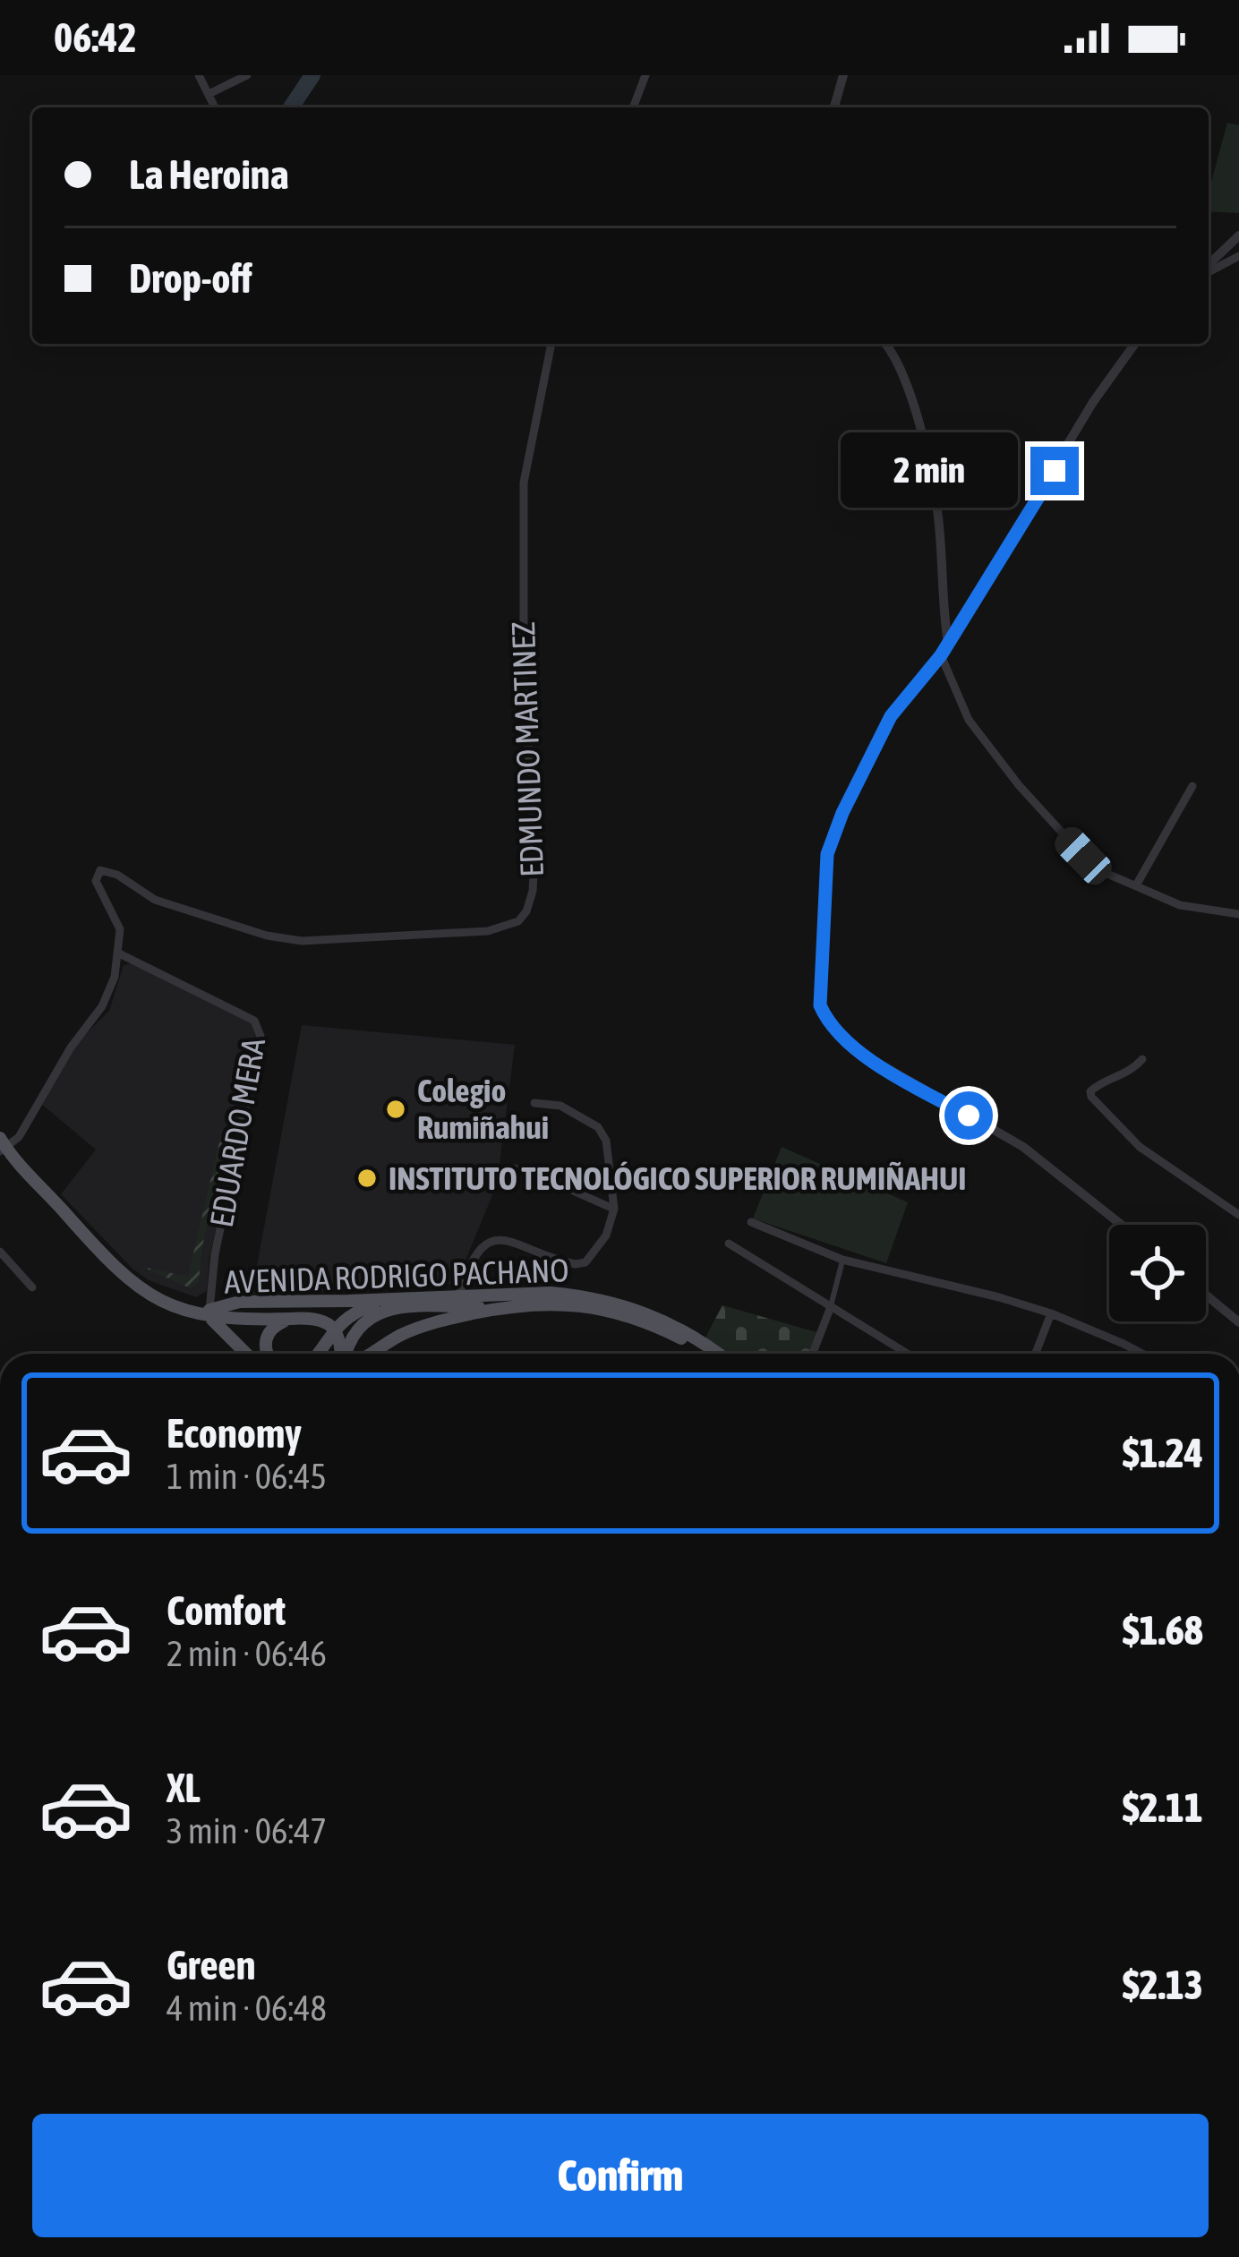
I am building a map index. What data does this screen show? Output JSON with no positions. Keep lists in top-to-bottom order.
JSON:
{
  "streets": {
    "main road": ["AVENIDA RODRIGO PACHANO"],
    "street": ["EDMUNDO MARTINEZ", "EDUARDO MERA"]
  },
  "crossings": [
    ["EDMUNDO MARTINEZ", "EDUARDO MERA"],
    ["EDUARDO MERA", "AVENIDA RODRIGO PACHANO"]
  ],
  "places": ["Colegio Rumiñahui", "INSTITUTO TECNOLÓGICO SUPERIOR RUMIÑAHUI"],
  "page": {
    "status": "06:42",
    "banner": ["La Heroina", "Drop-off"],
    "bubble": "2 min",
    "list": [
      {
        "name": "Economy",
        "note": "1 min · 06:45",
        "value": "$1.24"
      },
      {
        "name": "Comfort",
        "note": "2 min · 06:46",
        "value": "$1.68"
      },
      {
        "name": "XL",
        "note": "3 min · 06:47",
        "value": "$2.11"
      },
      {
        "name": "Green",
        "note": "4 min · 06:48",
        "value": "$2.13"
      }
    ],
    "buttons": "Confirm"
  }
}
